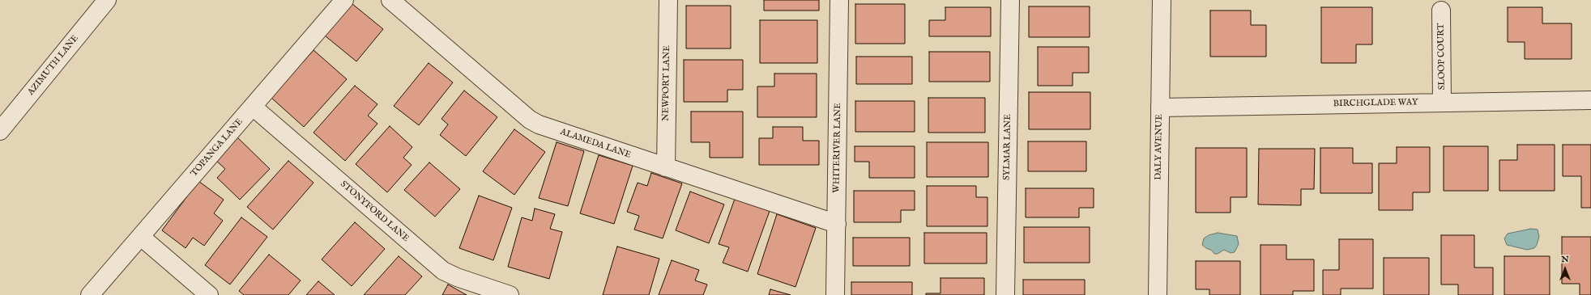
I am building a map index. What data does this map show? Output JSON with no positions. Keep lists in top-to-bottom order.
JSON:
{
  "streets": {
    "street": [
      "SLOOP COURT",
      "AZIMUTH LANE",
      "NEWPORT LANE",
      "BIRCHGLADE WAY",
      "ALAMEDA LANE",
      "SYLMAR LANE",
      "DALY AVENUE",
      "TOPANGA LANE",
      "WHITERIVER LANE",
      "STONYFORD LANE"
    ]
  },
  "crossings": [
    ["SLOOP COURT", "BIRCHGLADE WAY"],
    ["NEWPORT LANE", "ALAMEDA LANE"],
    ["BIRCHGLADE WAY", "DALY AVENUE"],
    ["ALAMEDA LANE", "WHITERIVER LANE"],
    ["TOPANGA LANE", "STONYFORD LANE"]
  ],
  "north": "top"
}
